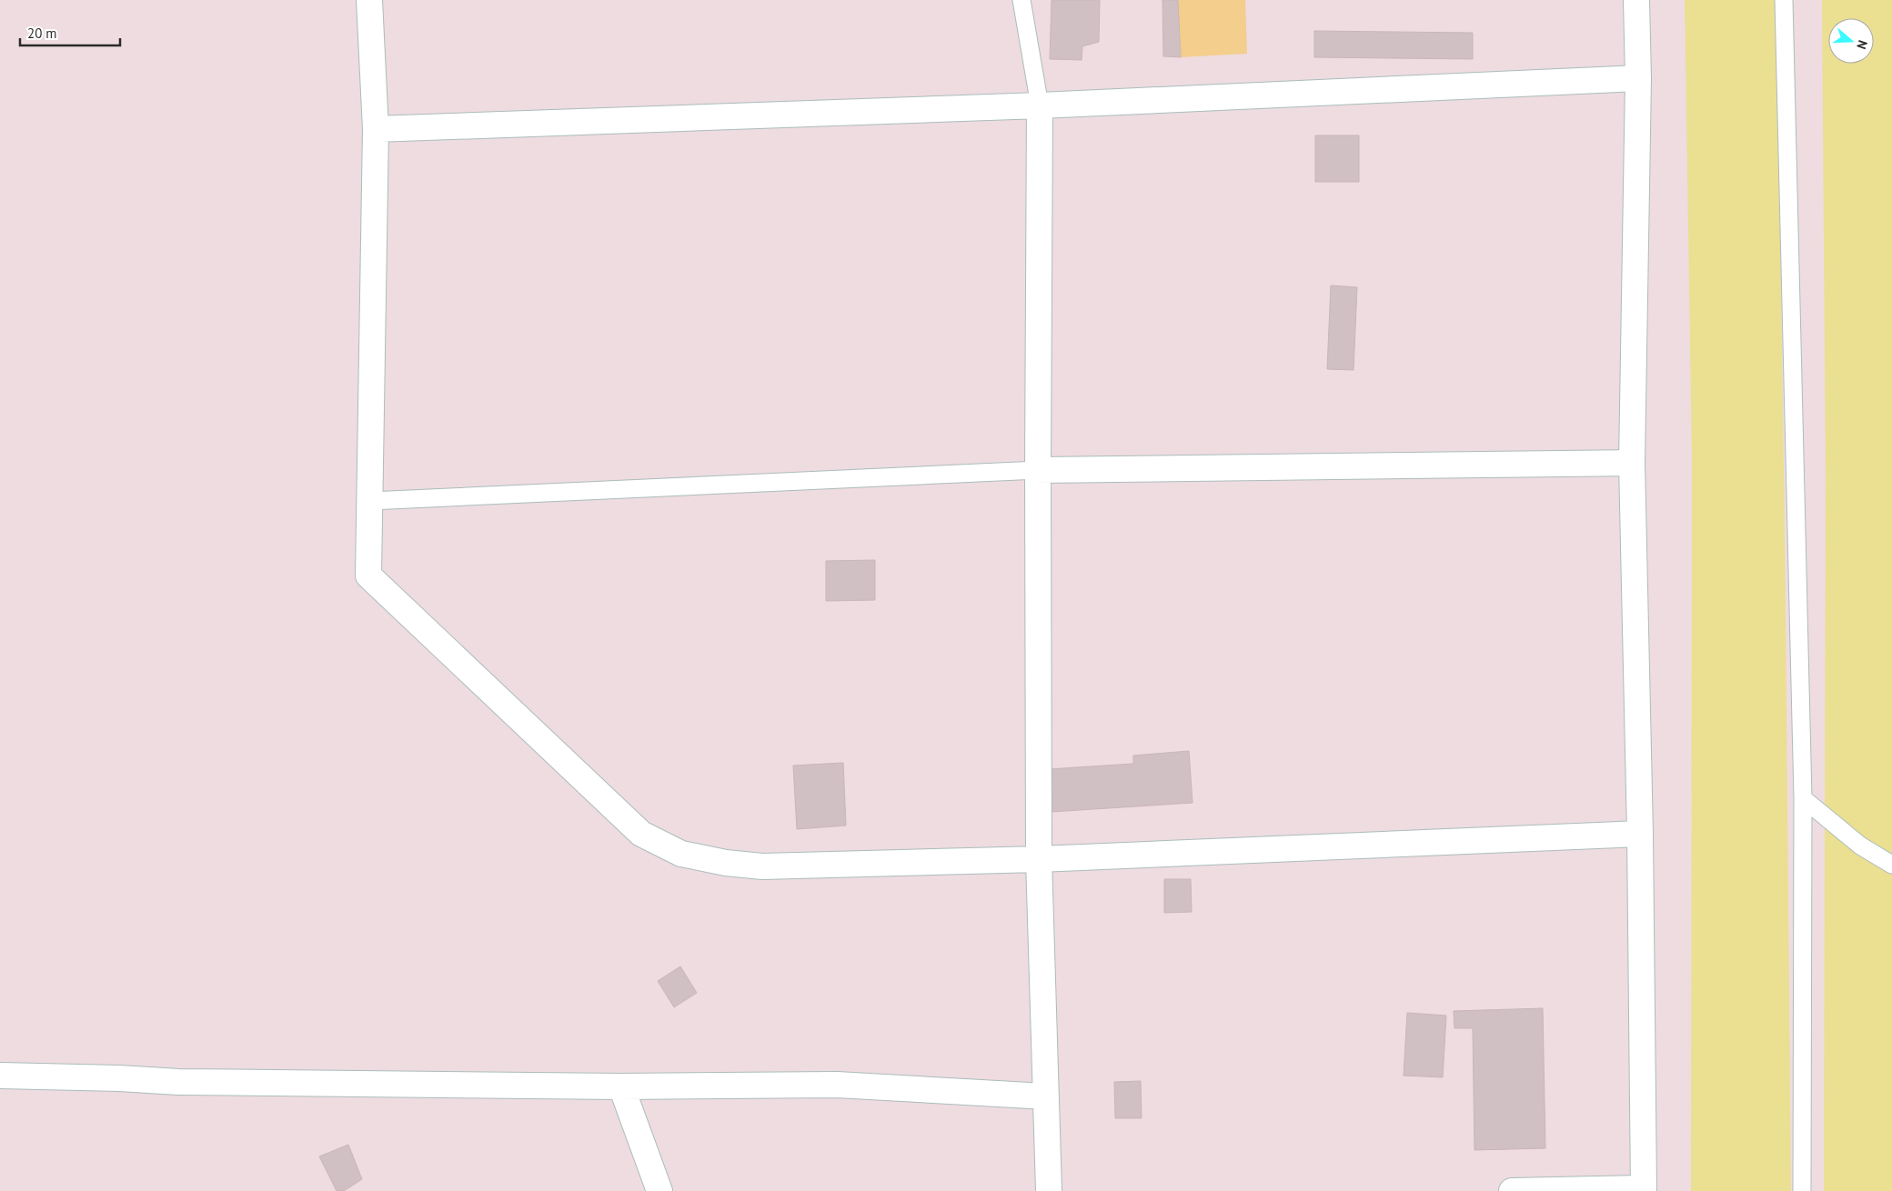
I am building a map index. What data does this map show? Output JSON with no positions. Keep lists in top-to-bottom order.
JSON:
{
  "scale_bar": "20 m",
  "north": "right"
}
